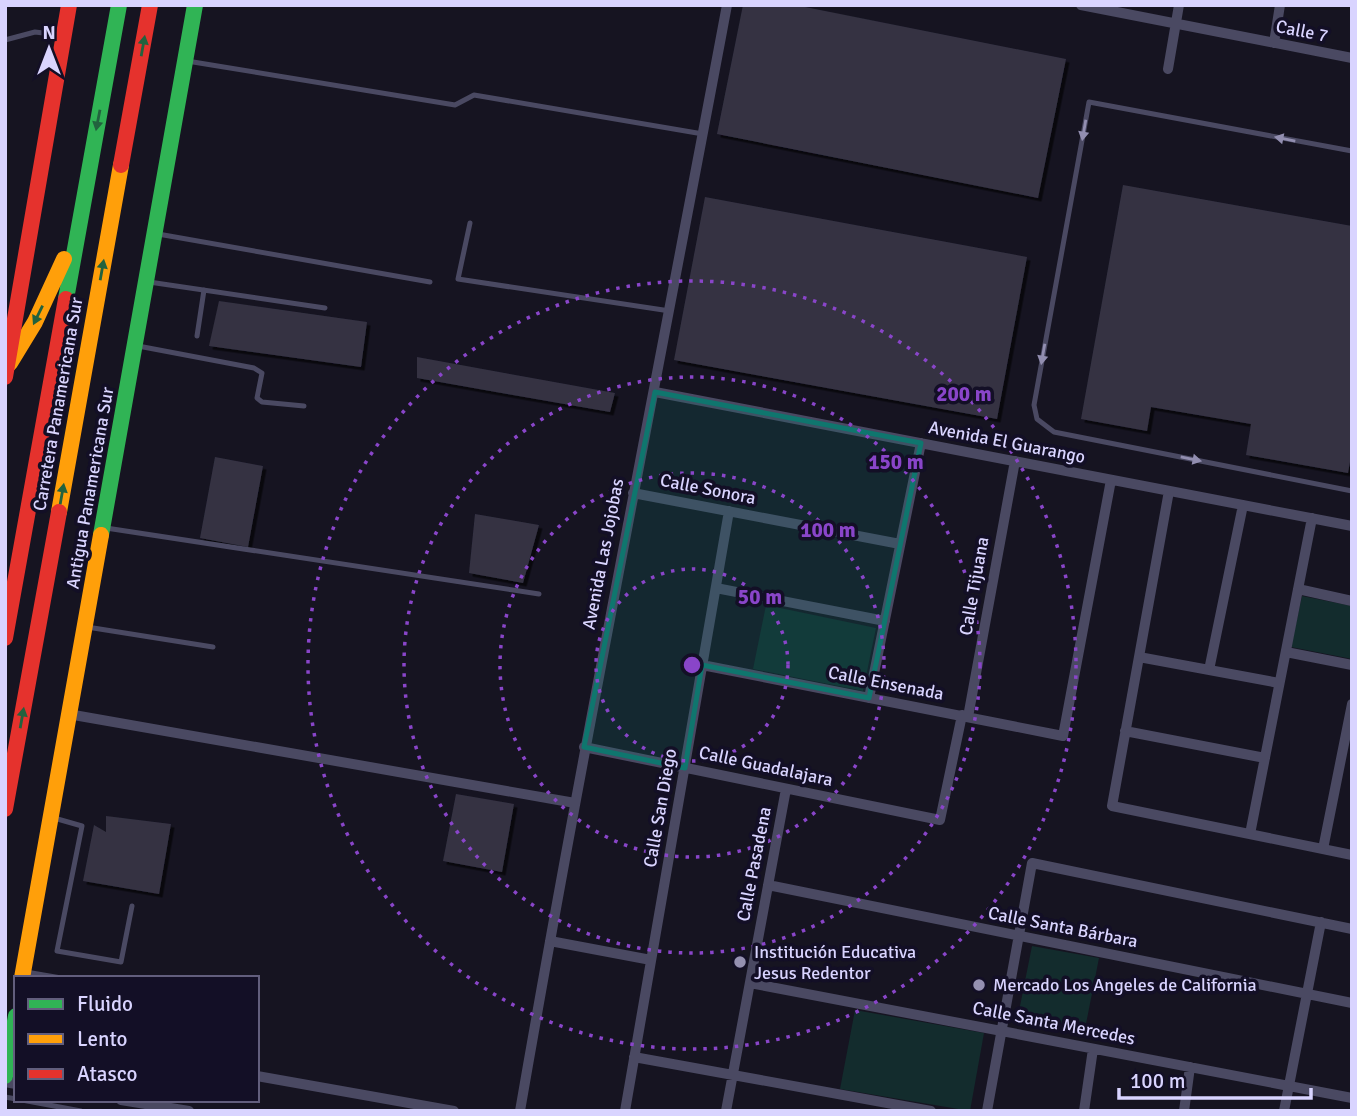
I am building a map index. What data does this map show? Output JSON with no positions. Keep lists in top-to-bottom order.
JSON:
{
  "streets": {
    "main road": ["Carretera Panamericana Sur", "Antigua Panamericana Sur"],
    "street": [
      "Calle 7",
      "Avenida El Guarango",
      "Calle Sonora",
      "Avenida Las Jojobas",
      "Calle Tijuana",
      "Calle Ensenada",
      "Calle Guadalajara",
      "Calle San Diego",
      "Calle Pasadena",
      "Calle Santa Bárbara",
      "Calle Santa Mercedes"
    ]
  },
  "crossings": [
    ["Avenida El Guarango", "Avenida Las Jojobas"],
    ["Avenida El Guarango", "Calle Tijuana"],
    ["Avenida El Guarango", "Calle Ensenada"],
    ["Calle Sonora", "Avenida Las Jojobas"],
    ["Calle Sonora", "Calle San Diego"],
    ["Avenida Las Jojobas", "Calle Guadalajara"],
    ["Calle Tijuana", "Calle Ensenada"],
    ["Calle Tijuana", "Calle Guadalajara"],
    ["Calle Ensenada", "Calle San Diego"],
    ["Calle Guadalajara", "Calle San Diego"],
    ["Calle Guadalajara", "Calle Pasadena"],
    ["Calle Pasadena", "Calle Santa Bárbara"],
    ["Calle Pasadena", "Calle Santa Mercedes"]
  ],
  "places": ["Institución Educativa Jesus Redentor", "Mercado Los Angeles de California"],
  "legend": ["Fluido", "Lento", "Atasco"],
  "scale_bar": "100 m",
  "north": "top",
  "rings": [
    "200 m",
    "150 m",
    "100 m",
    "50 m"
  ]
}
